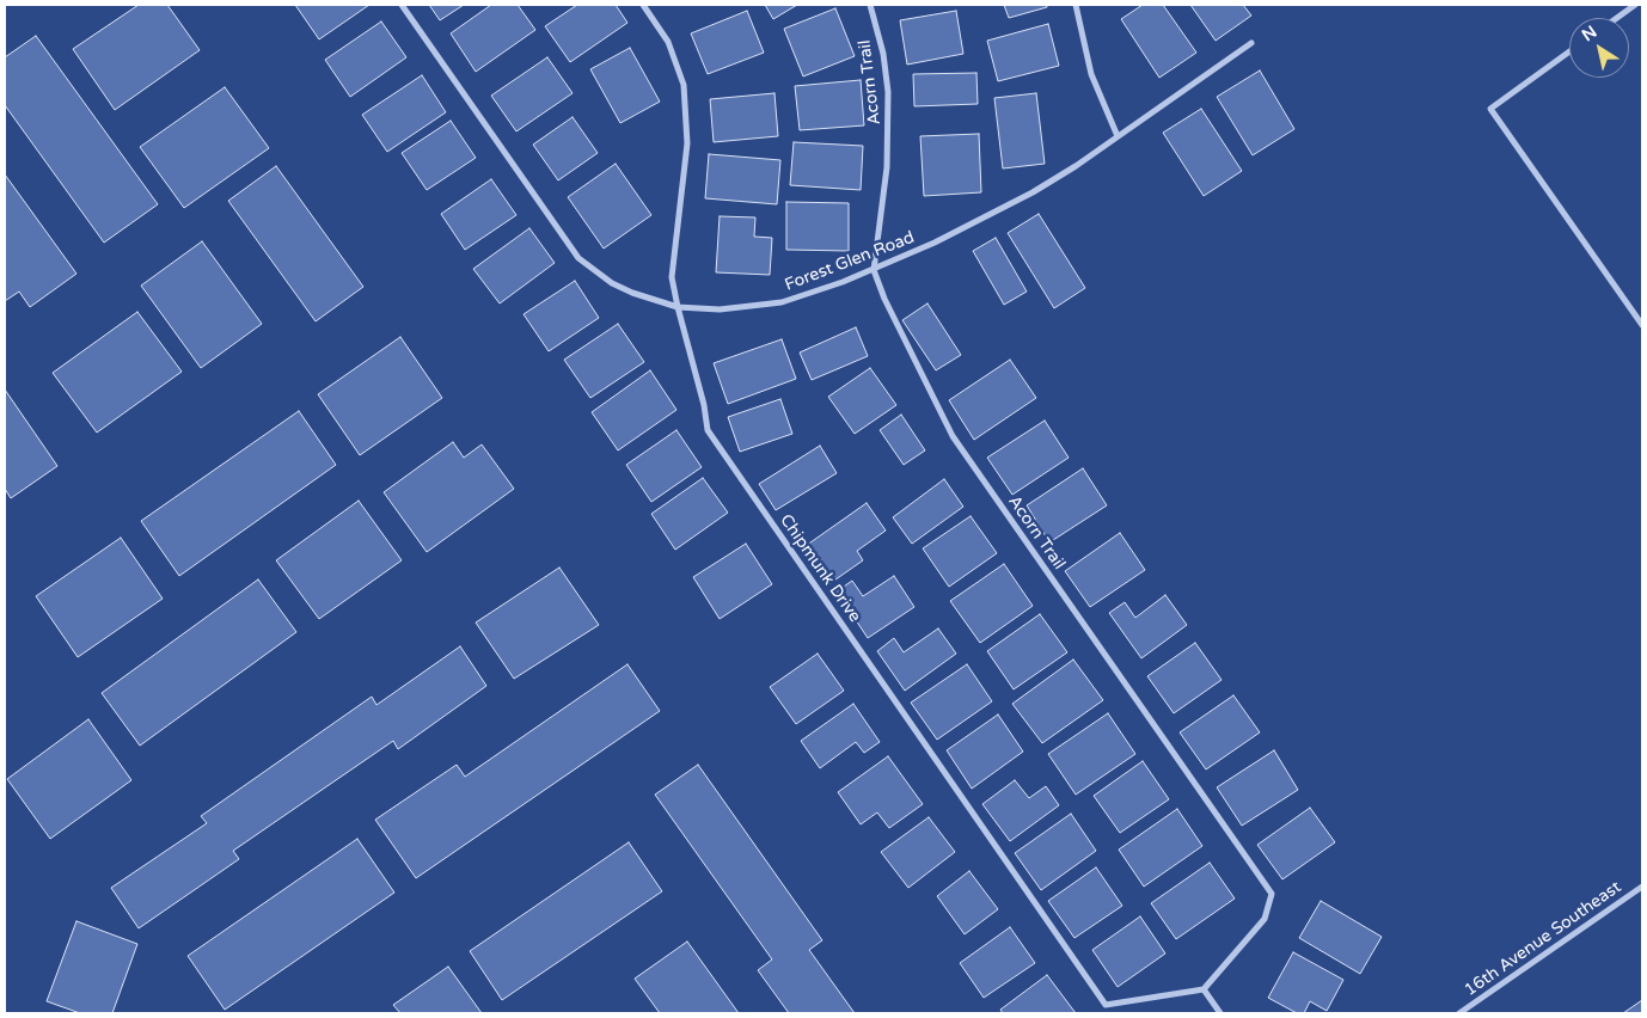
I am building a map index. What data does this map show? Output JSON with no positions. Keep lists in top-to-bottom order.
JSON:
{
  "streets": {
    "street": [
      "Acorn Trail",
      "Forest Glen Road",
      "Chipmunk Drive",
      "16th Avenue Southeast"
    ]
  },
  "crossings": [
    ["Acorn Trail", "Forest Glen Road"],
    ["Acorn Trail", "Chipmunk Drive"],
    ["Forest Glen Road", "Chipmunk Drive"]
  ],
  "north": "top left"
}
